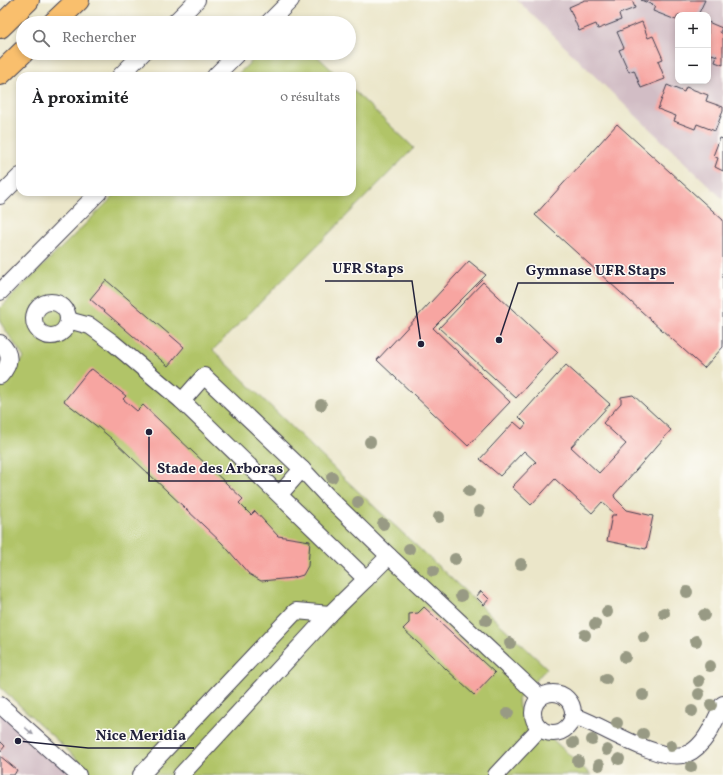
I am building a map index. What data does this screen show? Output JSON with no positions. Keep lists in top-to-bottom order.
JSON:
{
  "places": [
    "Gymnase UFR Staps",
    "UFR Staps",
    "Stade des Arboras",
    "Nice Meridia"
  ],
  "page": {
    "map_buttons": ["+", "−"],
    "search": "Rechercher",
    "heading": ["À proximité", "0 résultats"]
  }
}
